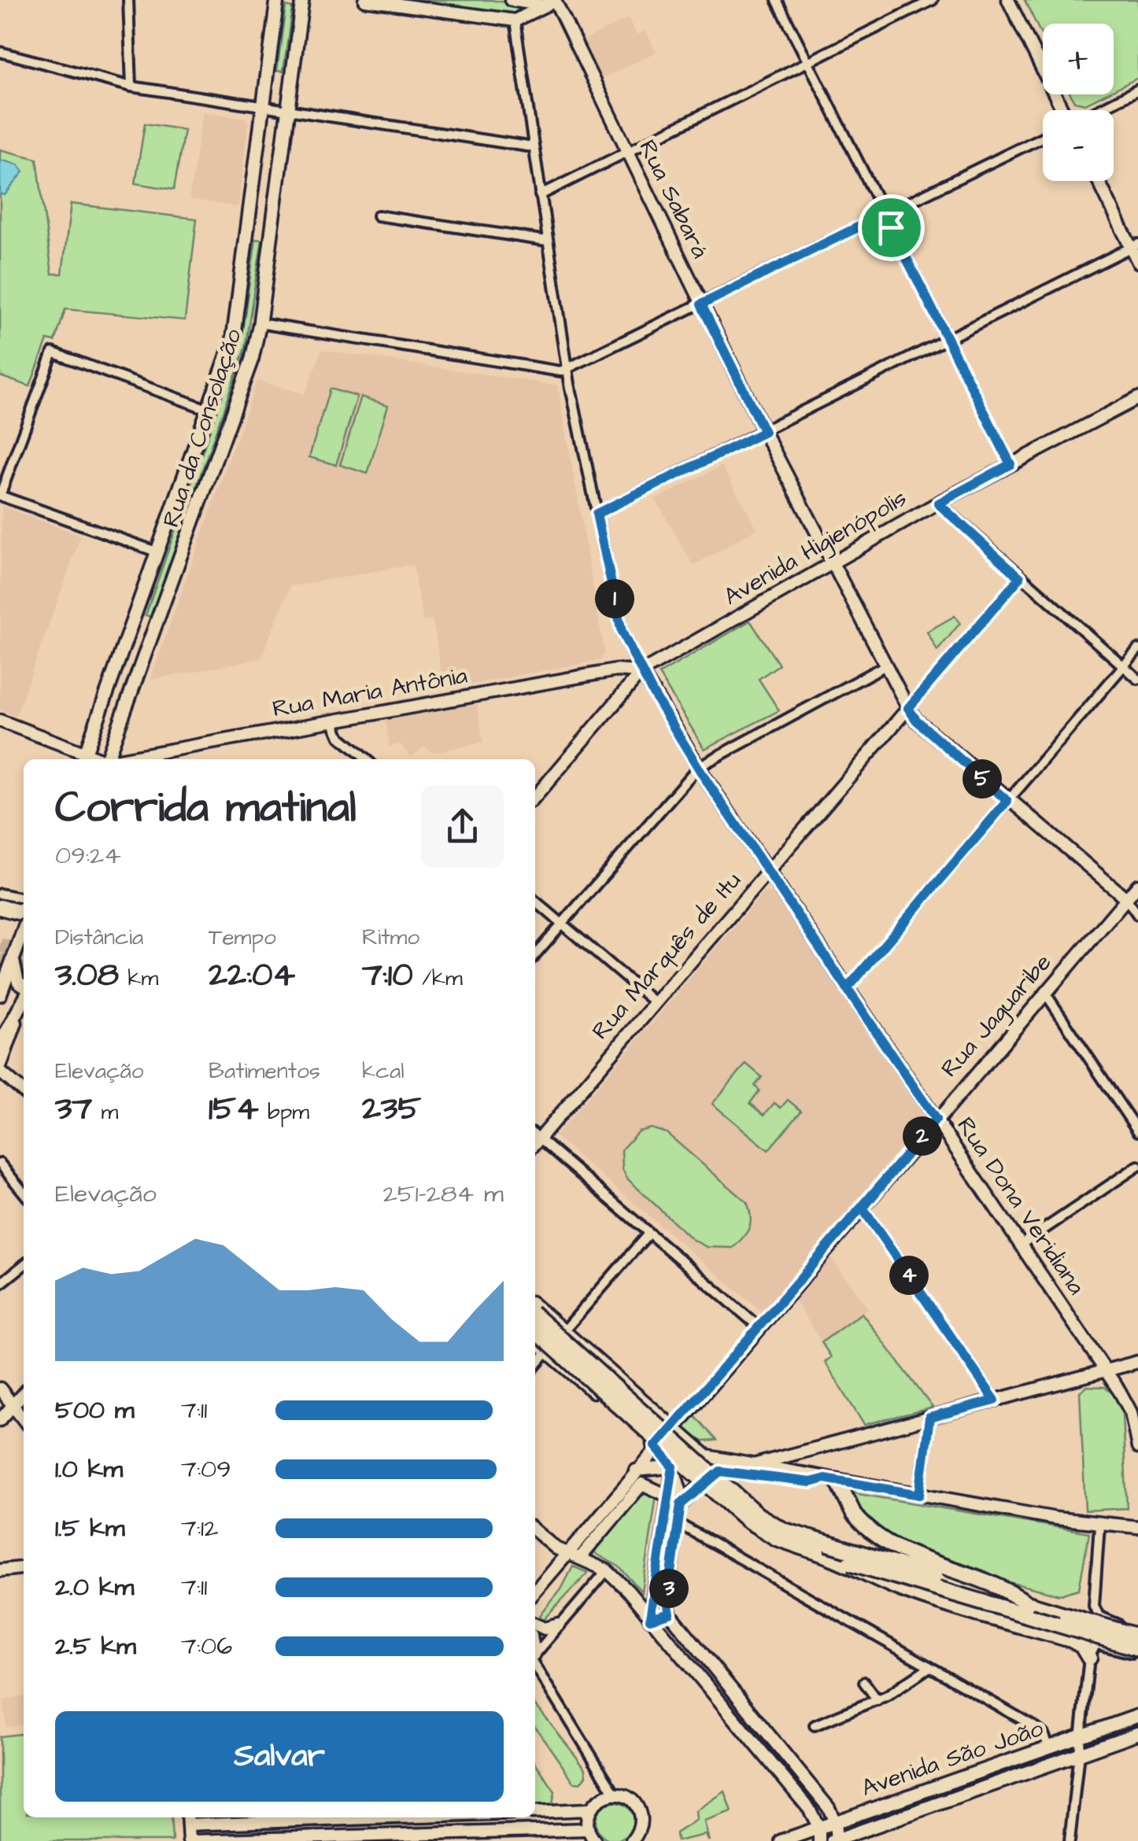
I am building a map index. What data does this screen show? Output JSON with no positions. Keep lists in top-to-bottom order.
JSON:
{
  "streets": {
    "main road": ["Rua da Consolação", "Avenida São João"],
    "street": [
      "Rua Sabará",
      "Avenida Higienópolis",
      "Rua Maria Antônia",
      "Rua Marquês de Itu",
      "Rua Jaguaribe",
      "Rua Dona Veridiana"
    ]
  },
  "crossings": [
    ["Rua Sabará", "Avenida Higienópolis"],
    ["Rua Sabará", "Rua Marquês de Itu"],
    ["Rua Sabará", "Rua Jaguaribe"],
    ["Avenida Higienópolis", "Rua Maria Antônia"],
    ["Avenida Higienópolis", "Rua Dona Veridiana"],
    ["Rua Maria Antônia", "Rua Dona Veridiana"],
    ["Rua Marquês de Itu", "Rua Dona Veridiana"],
    ["Rua Jaguaribe", "Rua Dona Veridiana"]
  ],
  "page": {
    "map_buttons": ["+", "−"],
    "pins": [
      "1",
      "5",
      "2",
      "4",
      "3"
    ],
    "heading": ["Corrida matinal", "09:24"],
    "stats": [
      ["Distância", "3.08 km"],
      ["Tempo", "22:04"],
      ["Ritmo", "7:10 /km"],
      ["Elevação", "37 m"],
      ["Batimentos", "154 bpm"],
      ["kcal", "235"]
    ],
    "chart": ["Elevação", "251–284 m"],
    "list": [
      {
        "name": "500 m",
        "note": "7:11"
      },
      {
        "name": "1.0 km",
        "note": "7:09"
      },
      {
        "name": "1.5 km",
        "note": "7:12"
      },
      {
        "name": "2.0 km",
        "note": "7:11"
      },
      {
        "name": "2.5 km",
        "note": "7:06"
      }
    ],
    "buttons": "Salvar"
  }
}
